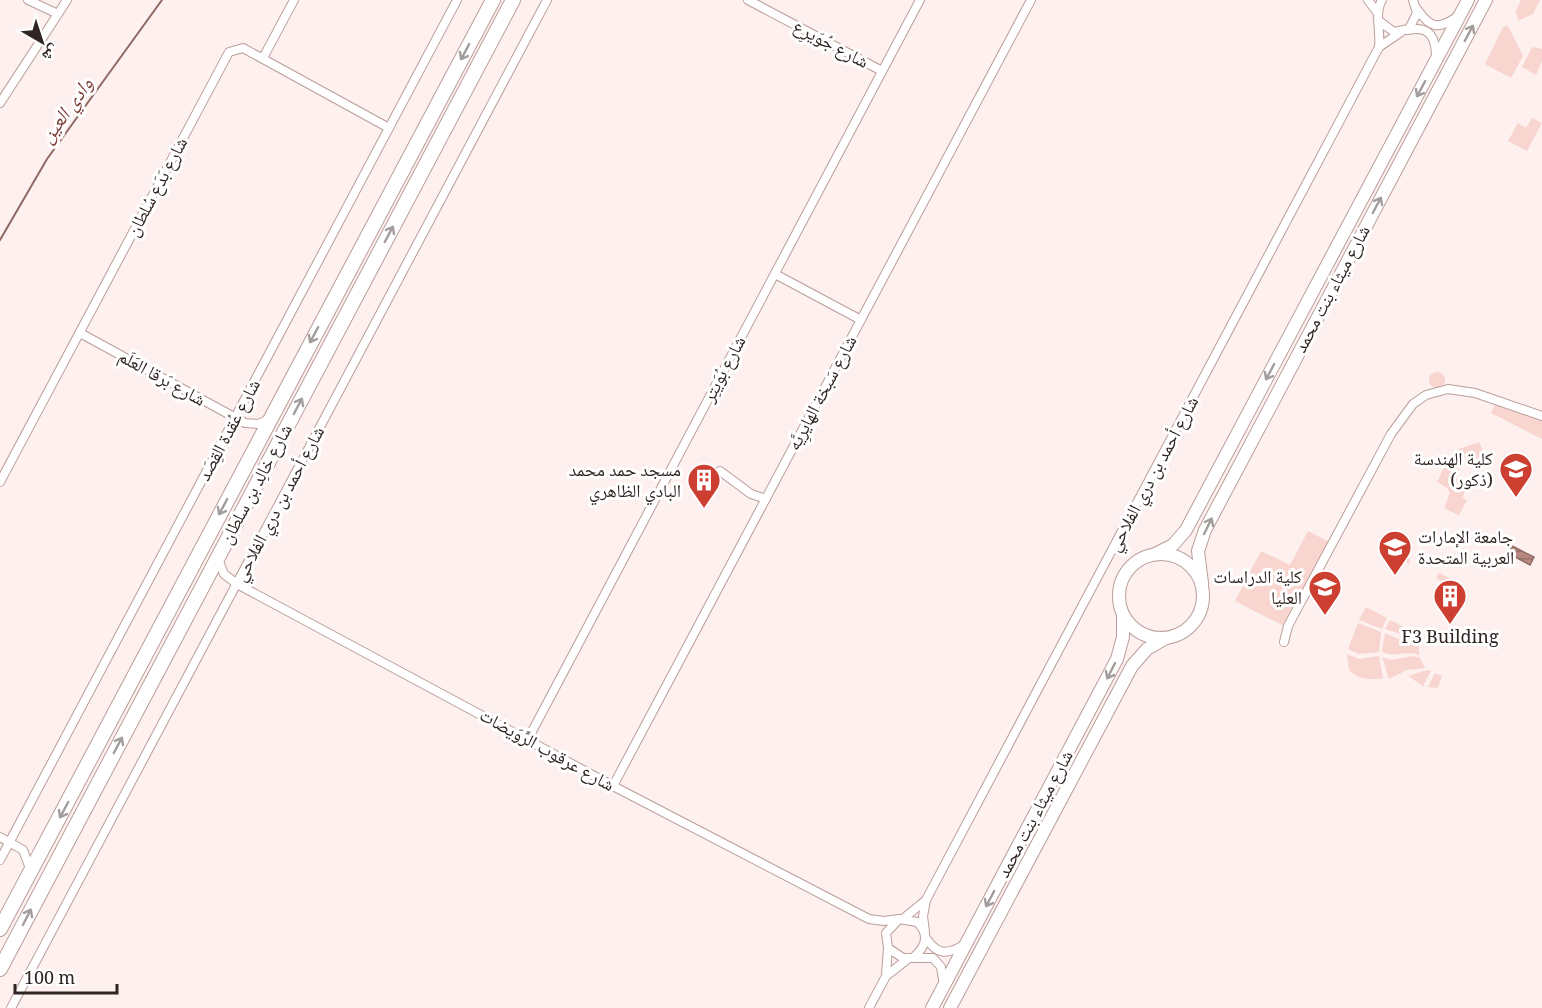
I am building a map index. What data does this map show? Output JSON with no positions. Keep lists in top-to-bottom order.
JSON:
{
  "streets": {
    "main road": ["شارع ميثاء بنت محمد", "شارع خالِد بن سلطان"],
    "street": [
      "شارع جُوَيرِع",
      "شارع بَدَع سُلطان",
      "شارع بُوَيتِر",
      "شارع بَرقا العَلَم",
      "شارع سَبخة الهايرِيَّه",
      "شارع عُقدة القِصَد",
      "شارع أحمد بن دري الفلاحي",
      "شارع عرقوب الرِّوَيضات"
    ]
  },
  "crossings": [
    ["شارع جُوَيرِع", "شارع بُوَيتِر"],
    ["شارع بَدَع سُلطان", "شارع بَرقا العَلَم"],
    ["شارع بَدَع سُلطان", "شارع عُقدة القِصَد"],
    ["شارع بُوَيتِر", "شارع عرقوب الرِّوَيضات"],
    ["شارع بَرقا العَلَم", "شارع عُقدة القِصَد"],
    ["شارع سَبخة الهايرِيَّه", "شارع عرقوب الرِّوَيضات"],
    ["شارع أحمد بن دري الفلاحي", "شارع عرقوب الرِّوَيضات"]
  ],
  "water": ["وادي العين"],
  "places": {
    "school or university": ["كلية الهندسة (ذكور)", "جامعة الإمارات العربية المتحدة", "كلية الدراسات العليا"],
    "building": ["مسجد حمد محمد البادي الظاهري", "F3 Building"]
  },
  "scale_bar": "100 m",
  "north": "bottom right"
}
